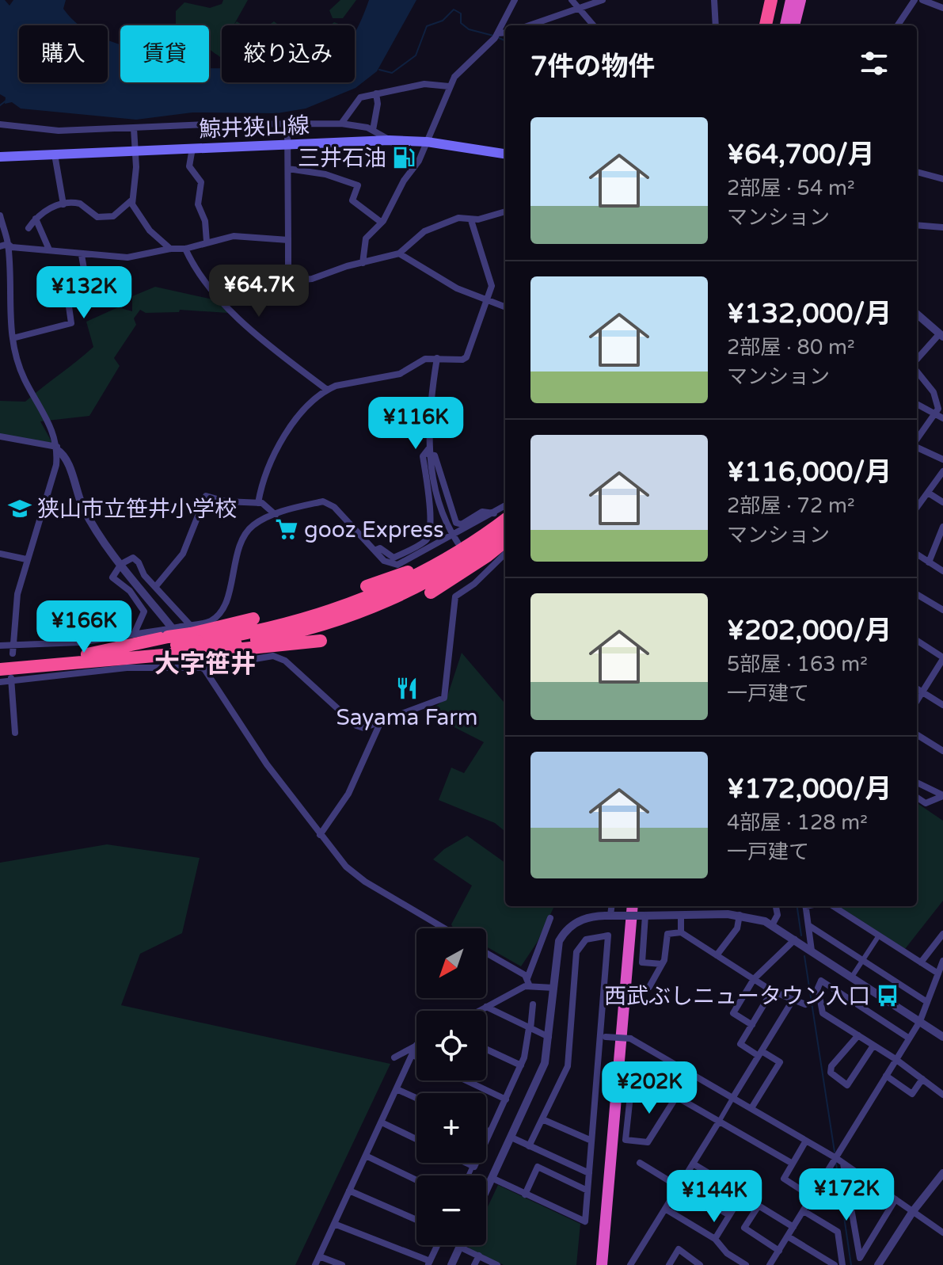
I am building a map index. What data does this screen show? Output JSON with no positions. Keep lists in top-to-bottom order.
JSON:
{
  "streets": {
    "main road": ["鯨井狭山線"]
  },
  "districts": ["大字笹井"],
  "places": {
    "fuel station": ["三井石油"],
    "school or university": ["狭山市立笹井小学校"],
    "supermarket": ["gooz Express"],
    "restaurant": ["Sayama Farm"],
    "bus stop": ["西武ぶしニュータウン入口"]
  },
  "north": "bottom left",
  "page": {
    "chip": ["購入", "賃貸", "絞り込み"],
    "heading": "7件の物件",
    "list": [
      {
        "name": "¥64,700/月",
        "note": "2部屋 · 54 m² · マンション"
      },
      {
        "name": "¥132,000/月",
        "note": "2部屋 · 80 m² · マンション"
      },
      {
        "name": "¥116,000/月",
        "note": "2部屋 · 72 m² · マンション"
      },
      {
        "name": "¥202,000/月",
        "note": "5部屋 · 163 m² · 一戸建て"
      },
      {
        "name": "¥172,000/月",
        "note": "4部屋 · 128 m² · 一戸建て"
      }
    ],
    "price": [
      "¥64.7K",
      "¥132K",
      "¥116K",
      "¥166K",
      "¥202K",
      "¥172K",
      "¥144K"
    ],
    "map_buttons": ["+", "−"]
  }
}
